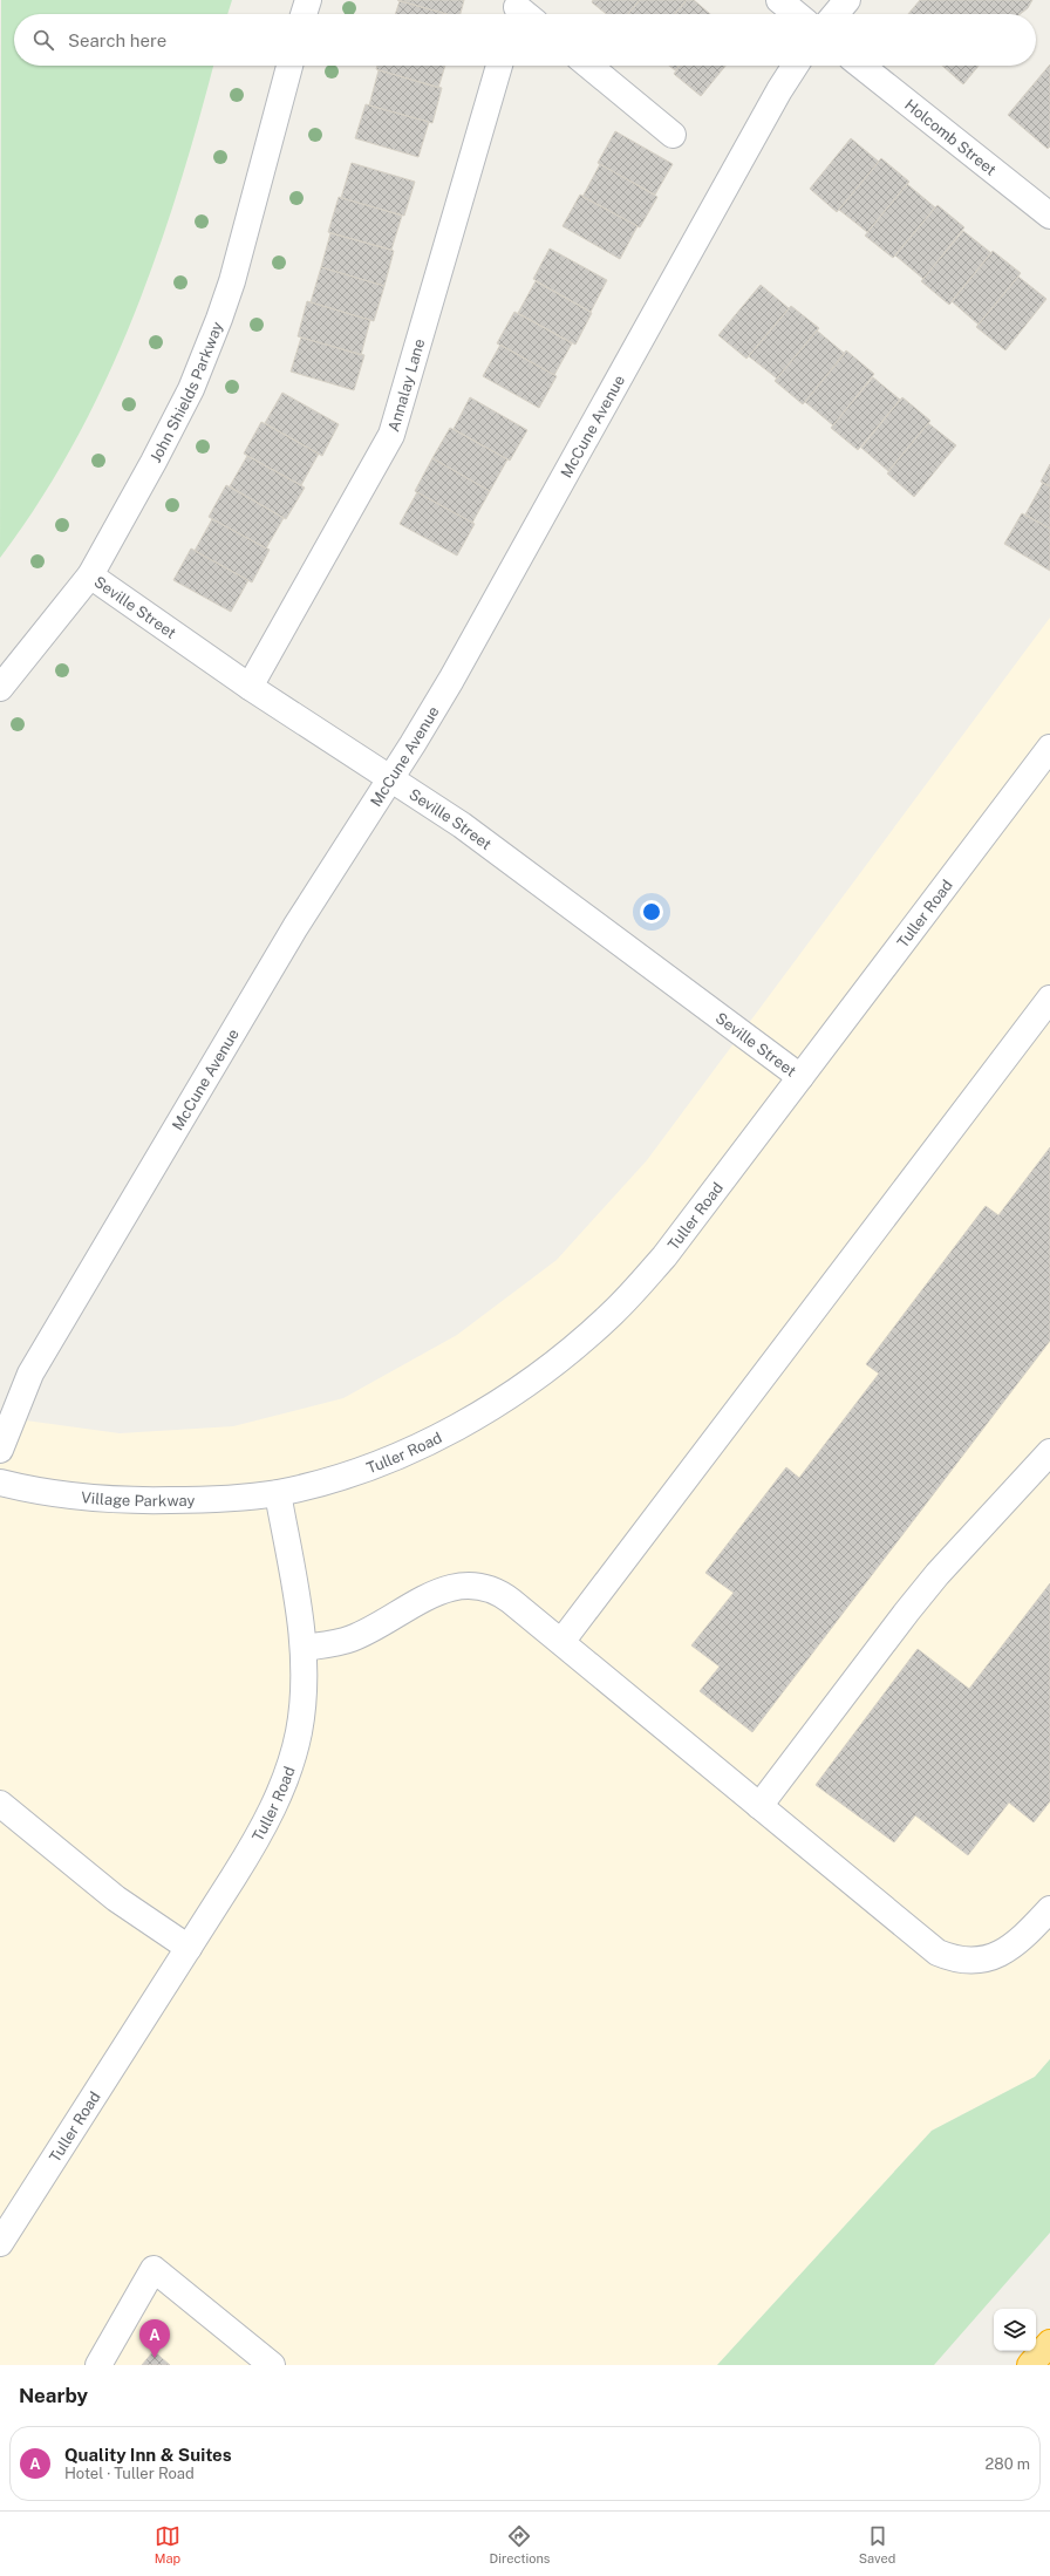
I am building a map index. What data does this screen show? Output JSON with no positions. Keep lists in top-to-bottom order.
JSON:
{
  "streets": {
    "street": [
      "Holcomb Street",
      "Annalay Lane",
      "John Shields Parkway",
      "McCune Avenue",
      "Seville Street",
      "Tuller Road",
      "Village Parkway"
    ]
  },
  "crossings": [
    ["Annalay Lane", "Seville Street"],
    ["John Shields Parkway", "Seville Street"],
    ["McCune Avenue", "Seville Street"],
    ["Seville Street", "Tuller Road"],
    ["Tuller Road", "Village Parkway"]
  ],
  "page": {
    "search": "Search here",
    "pins": "A",
    "heading": "Nearby",
    "list": [
      {
        "mark": "A",
        "name": "Quality Inn & Suites",
        "note": "Hotel · Tuller Road",
        "value": "280 m"
      }
    ],
    "nav": ["Map", "Directions", "Saved"]
  }
}
